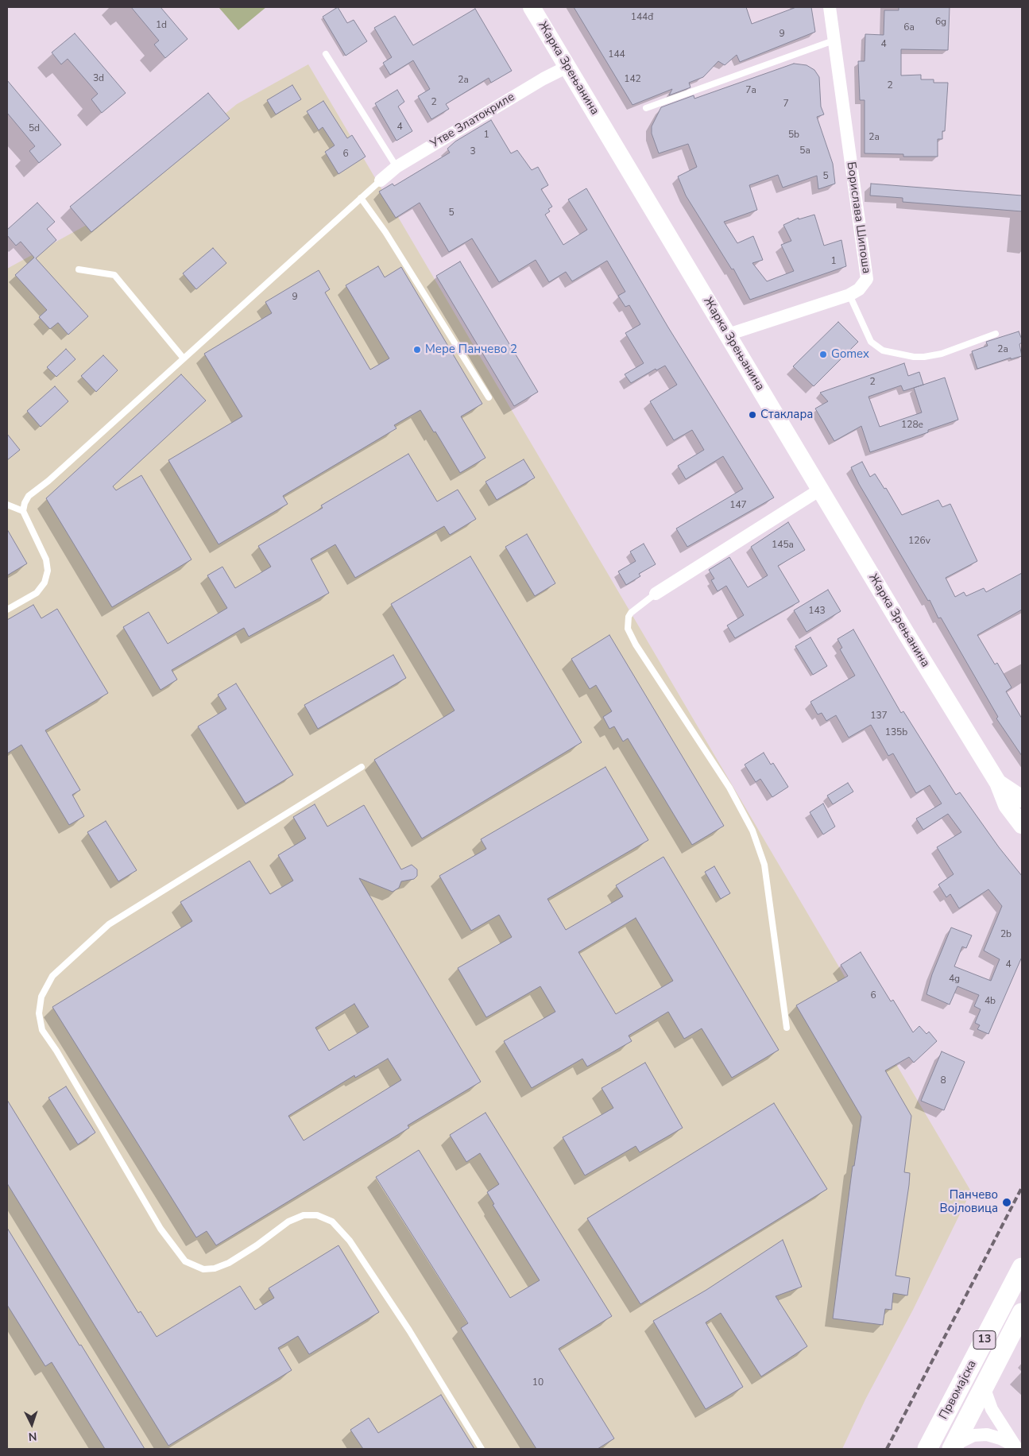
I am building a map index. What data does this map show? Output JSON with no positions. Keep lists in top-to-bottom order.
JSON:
{
  "streets": {
    "main road": ["13", "Првомајска"],
    "street": ["Жарка Зрењанина", "Утве Златокриле", "Борислава Шипоша"]
  },
  "crossings": [
    ["Жарка Зрењанина", "Утве Златокриле"],
    ["Жарка Зрењанина", "Борислава Шипоша"]
  ],
  "places": [
    "Мере Панчево 2",
    "Gomex",
    "Стаклара",
    "Панчево Војловица"
  ],
  "house_numbers": [
    "144đ",
    "6g",
    "1d",
    "6a",
    "9",
    "4",
    "144",
    "3d",
    "142",
    "2a",
    "2",
    "7a",
    "2",
    "7",
    "4",
    "5d",
    "1",
    "5b",
    "2a",
    "5a",
    "3",
    "6",
    "5",
    "5",
    "1",
    "9",
    "2a",
    "2",
    "128e",
    "147",
    "126v",
    "145a",
    "143",
    "137",
    "135b",
    "2b",
    "4",
    "4g",
    "6",
    "4b",
    "8",
    "10"
  ],
  "north": "bottom"
}
